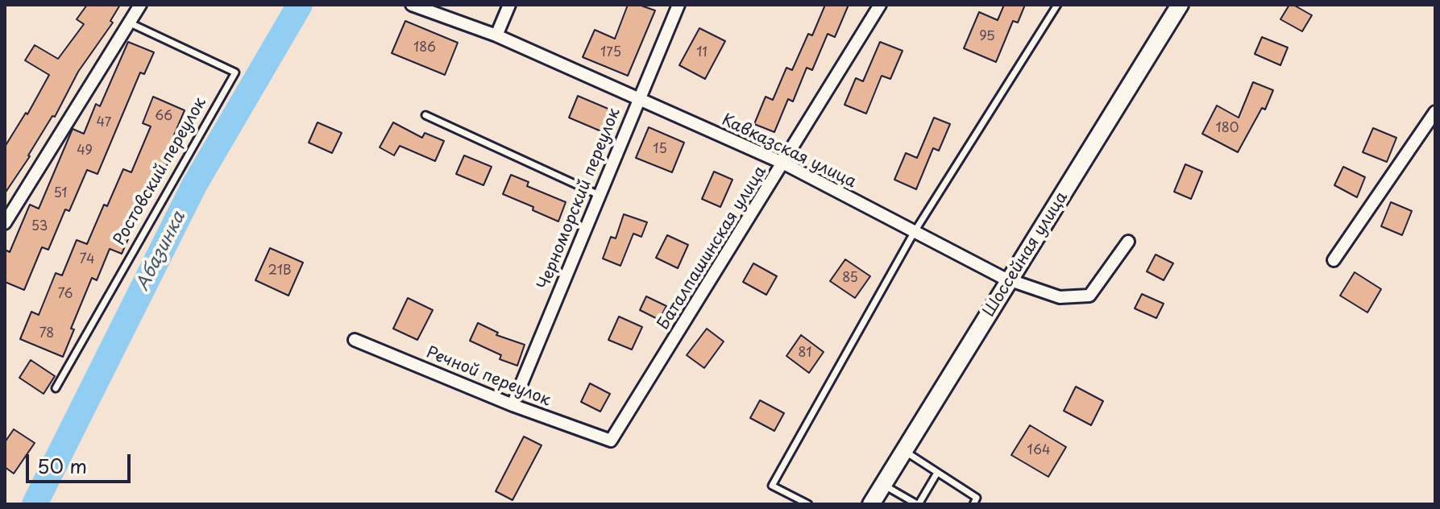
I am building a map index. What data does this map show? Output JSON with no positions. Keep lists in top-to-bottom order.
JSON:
{
  "streets": {
    "main road": ["Шоссейная улица"],
    "street": [
      "Кавказская улица",
      "Черноморский переулок",
      "Баталпашинская улица",
      "Речной переулок"
    ],
    "lane": ["Ростовский переулок"]
  },
  "crossings": [
    ["Кавказская улица", "Черноморский переулок"],
    ["Кавказская улица", "Баталпашинская улица"],
    ["Кавказская улица", "Шоссейная улица"],
    ["Черноморский переулок", "Речной переулок"],
    ["Баталпашинская улица", "Речной переулок"]
  ],
  "water": ["Абазинка"],
  "house_numbers": [
    "95",
    "186",
    "175",
    "11",
    "66",
    "47",
    "180",
    "15",
    "49",
    "51",
    "53",
    "74",
    "21В",
    "85",
    "76",
    "78",
    "81",
    "164"
  ],
  "scale_bar": "50 m"
}
